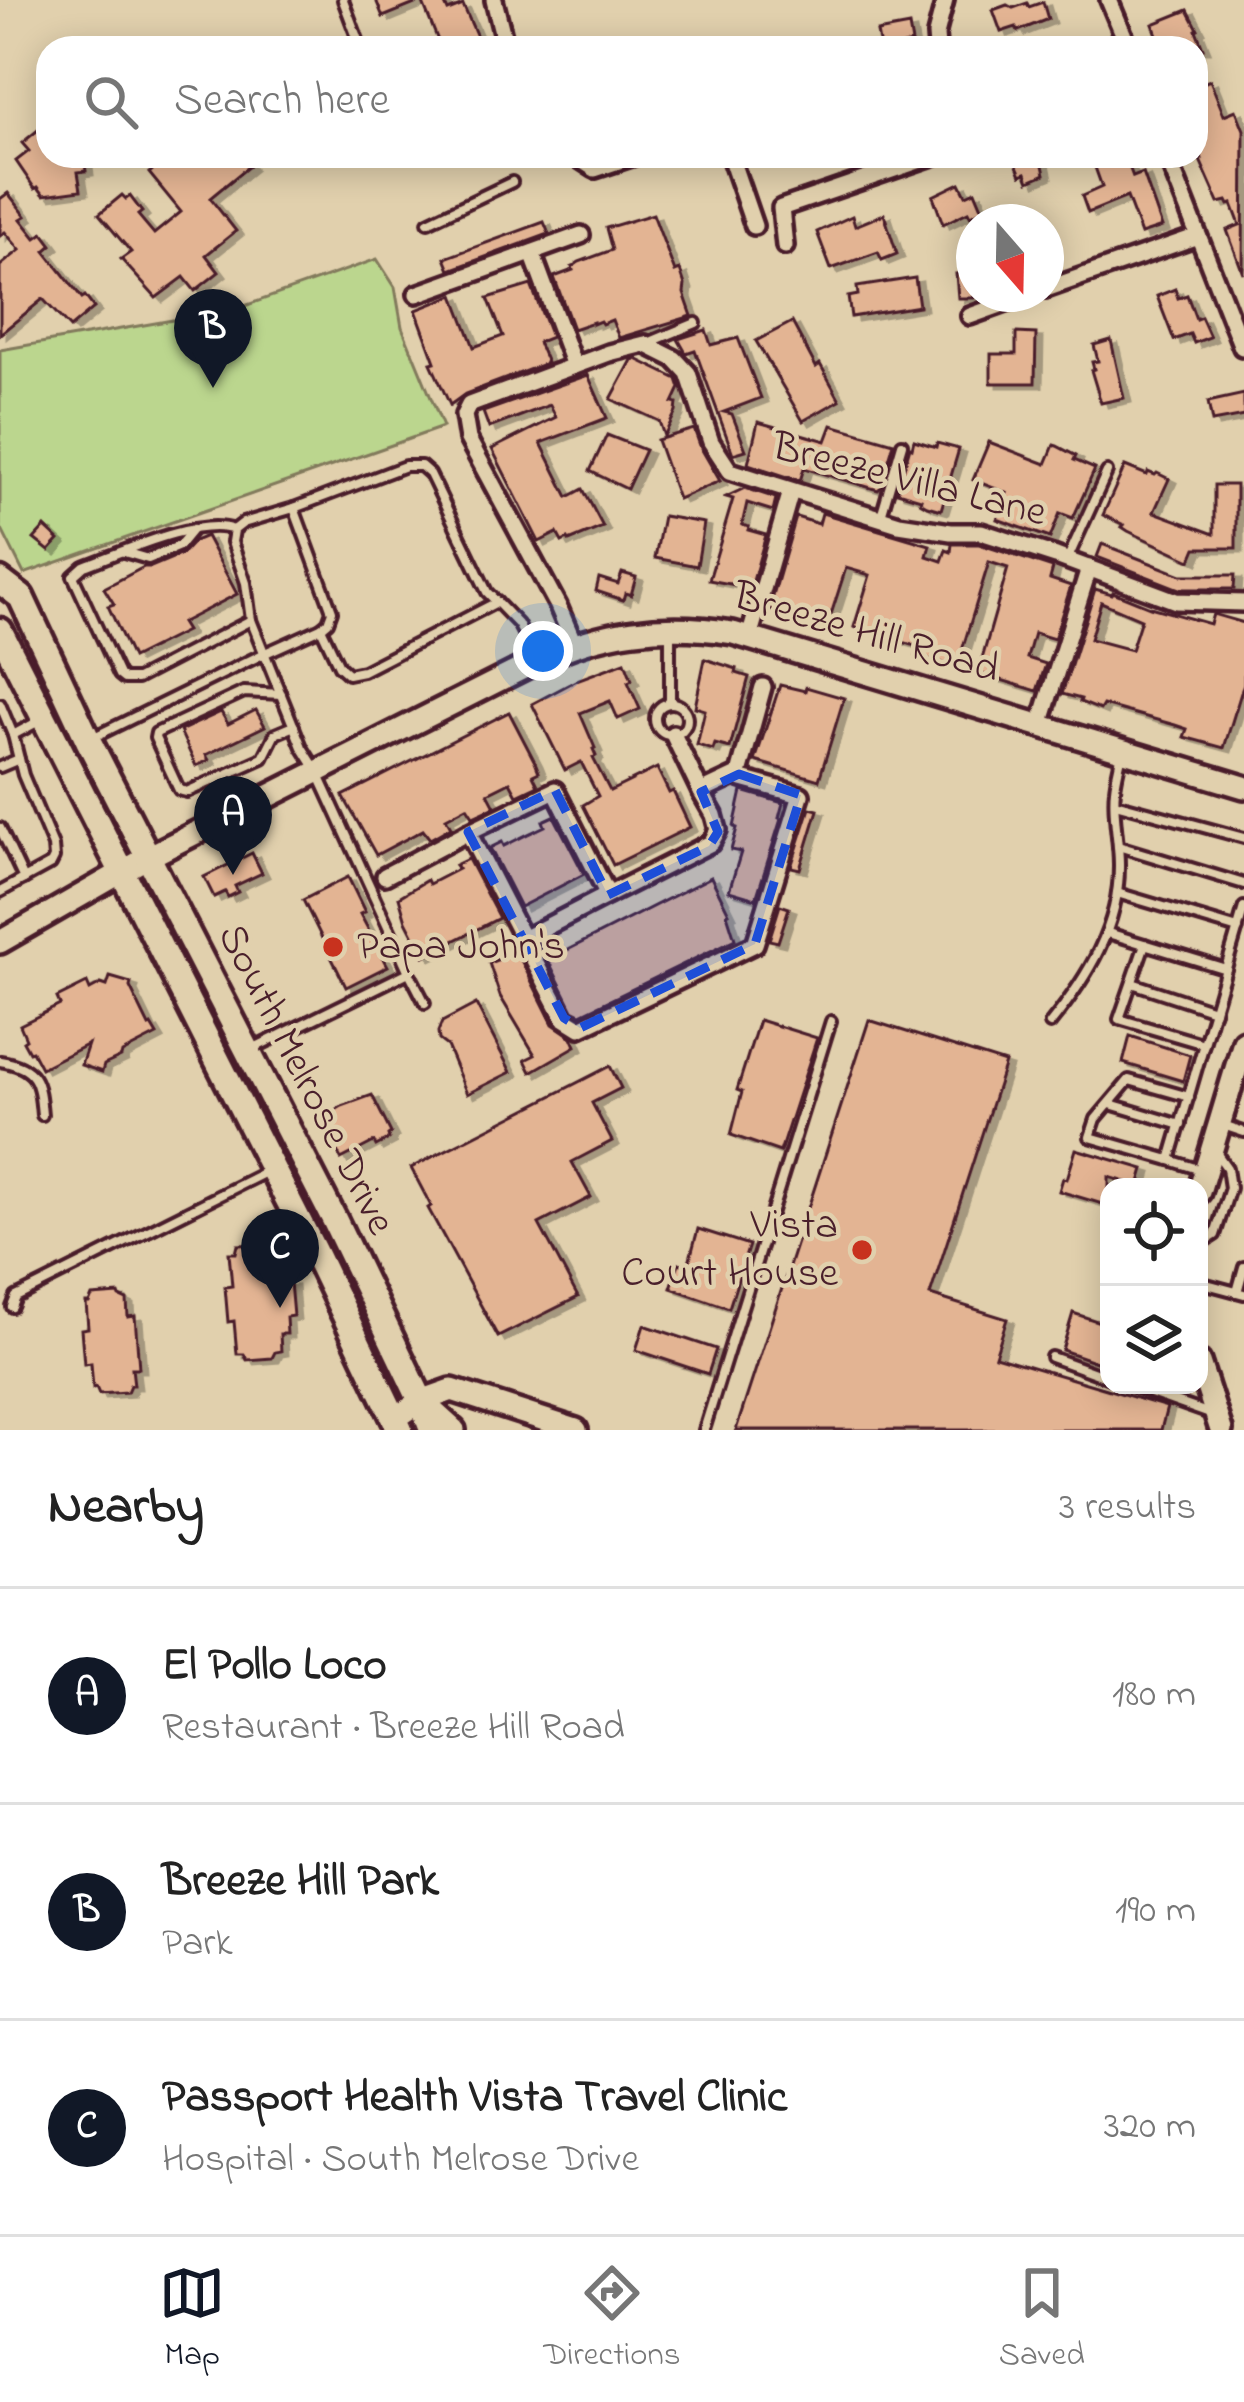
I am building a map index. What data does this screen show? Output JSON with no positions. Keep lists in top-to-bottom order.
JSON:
{
  "streets": {
    "main road": ["South Melrose Drive"],
    "street": ["Breeze Villa Lane", "Breeze Hill Road"]
  },
  "crossings": [
    ["Breeze Hill Road", "South Melrose Drive"]
  ],
  "places": ["Papa John's", "Vista Court House"],
  "north": "bottom",
  "page": {
    "search": "Search here",
    "pins": ["B", "A", "C"],
    "heading": ["Nearby", "3 results"],
    "list": [
      {
        "mark": "A",
        "name": "El Pollo Loco",
        "note": "Restaurant · Breeze Hill Road",
        "value": "180 m"
      },
      {
        "mark": "B",
        "name": "Breeze Hill Park",
        "note": "Park",
        "value": "190 m"
      },
      {
        "mark": "C",
        "name": "Passport Health Vista Travel Clinic",
        "note": "Hospital · South Melrose Drive",
        "value": "320 m"
      }
    ],
    "nav": ["Map", "Directions", "Saved"]
  }
}
